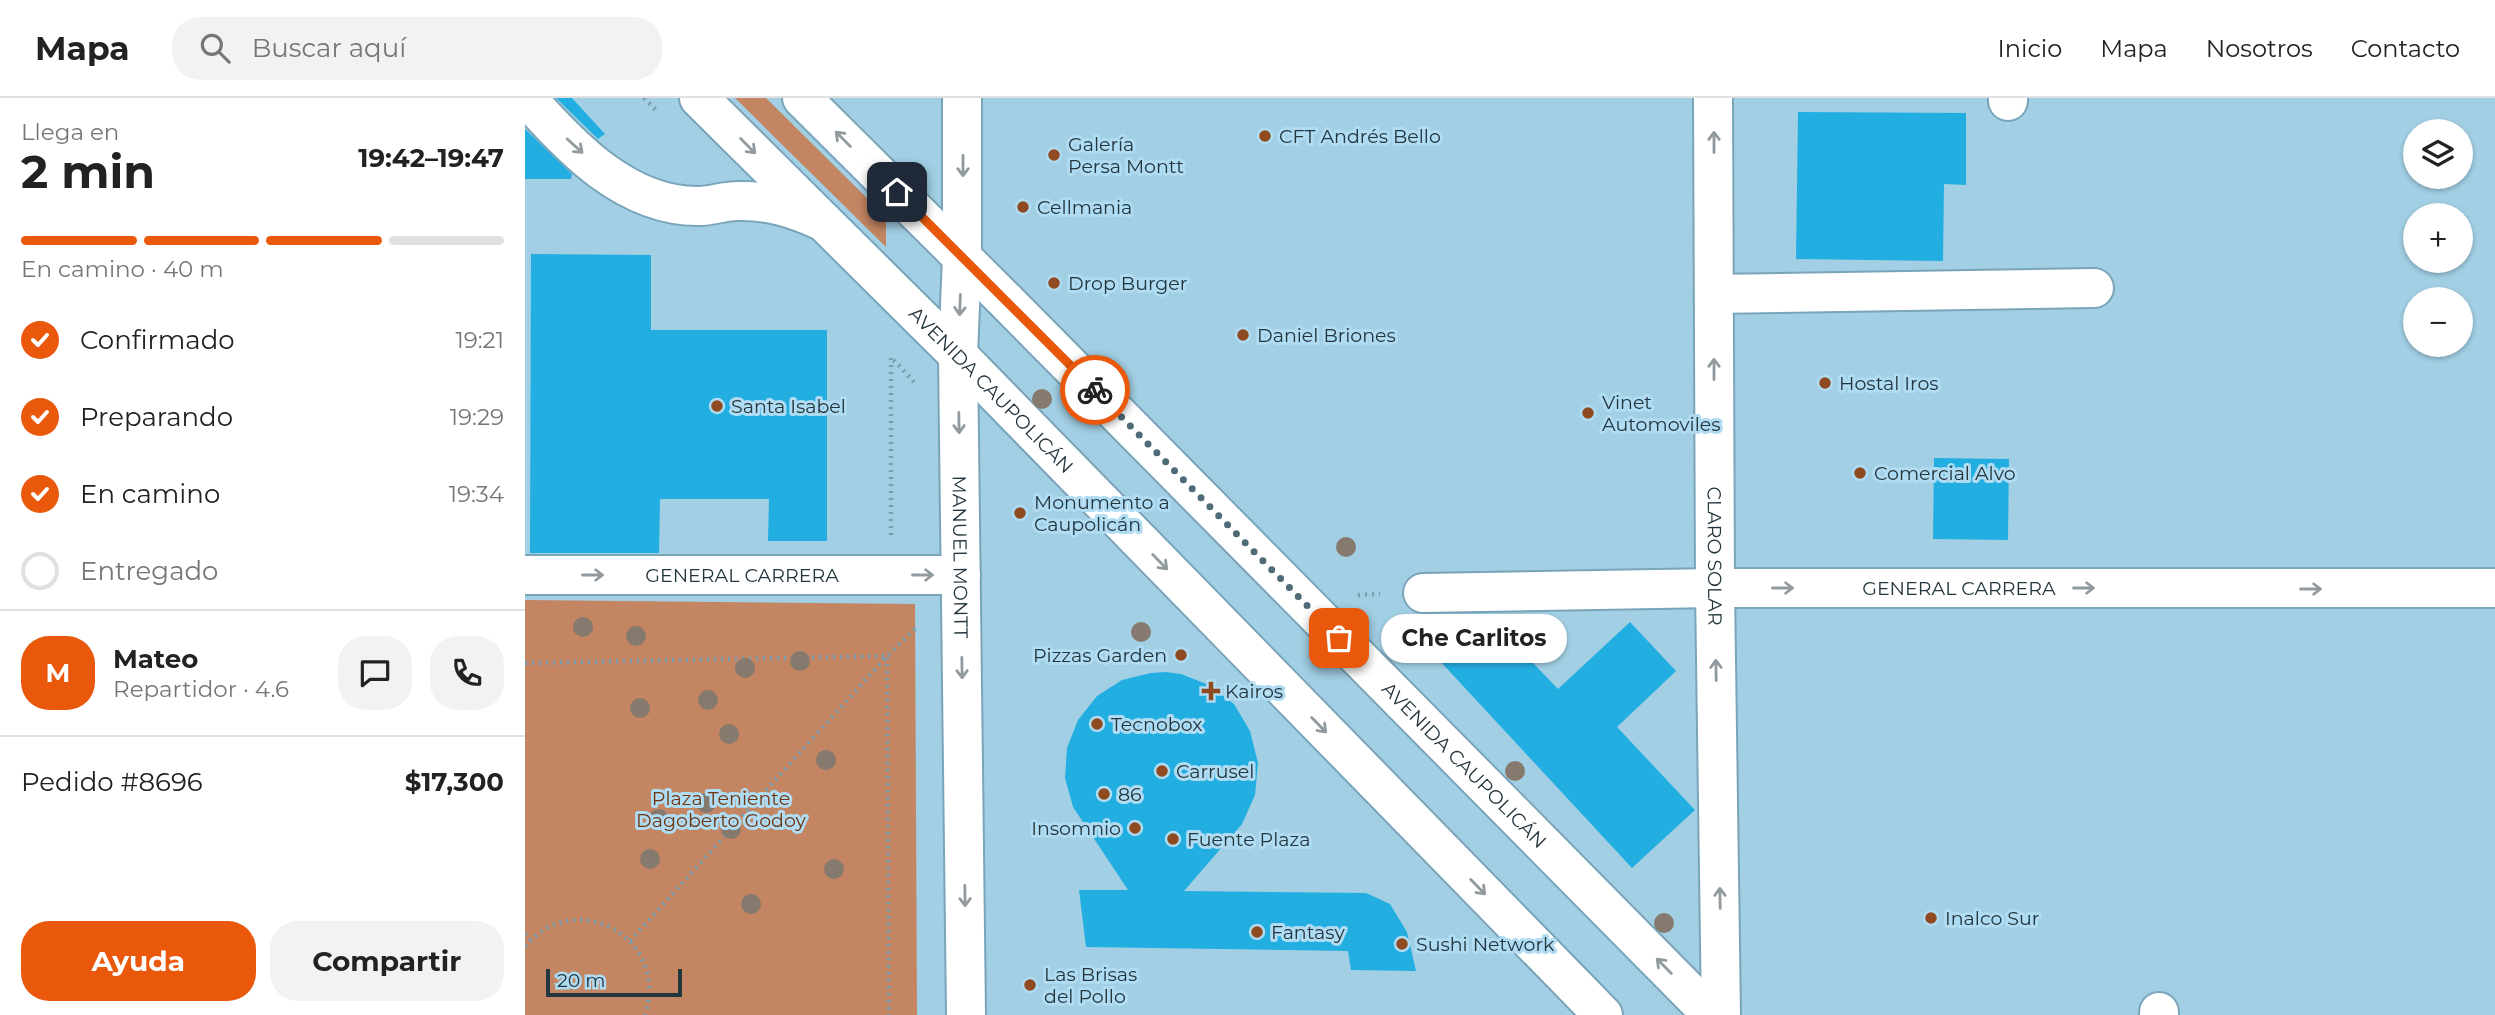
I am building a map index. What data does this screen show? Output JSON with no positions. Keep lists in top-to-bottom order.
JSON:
{
  "streets": {
    "main road": [
      "AVENIDA CAUPOLICÁN",
      "MANUEL MONTT",
      "CLARO SOLAR",
      "GENERAL CARRERA"
    ]
  },
  "crossings": [
    ["AVENIDA CAUPOLICÁN", "MANUEL MONTT"],
    ["MANUEL MONTT", "GENERAL CARRERA"],
    ["CLARO SOLAR", "GENERAL CARRERA"]
  ],
  "one_way": ["MANUEL MONTT", "CLARO SOLAR"],
  "parks": ["Plaza Teniente Dagoberto Godoy"],
  "places": {
    "other": [
      "CFT Andrés Bello",
      "Galería Persa Montt",
      "Cellmania",
      "Drop Burger",
      "Daniel Briones",
      "Hostal Iros",
      "Santa Isabel",
      "Vinet Automoviles",
      "Comercial Alvo",
      "Monumento a Caupolicán",
      "Che Carlitos",
      "Pizzas Garden",
      "Tecnobox",
      "Carrusel",
      "86",
      "Insomnio",
      "Fuente Plaza",
      "Inalco Sur",
      "Fantasy",
      "Sushi Network",
      "Las Brisas del Pollo"
    ],
    "health": ["Kairos"]
  },
  "scale_bar": "20 m",
  "page": {
    "header": "Mapa",
    "search": "Buscar aquí",
    "nav": [
      "Inicio",
      "Mapa",
      "Nosotros",
      "Contacto"
    ],
    "heading": ["2 min", "Llega en", "19:42–19:47"],
    "panel": [
      "Mateo",
      "Repartidor · 4.6",
      "Pedido #8696",
      "$17,300"
    ],
    "map_buttons": ["+", "−"],
    "bar": "En camino · 40 m",
    "list": [
      ["Confirmado", "19:21"],
      ["Preparando", "19:29"],
      ["En camino", "19:34"],
      "Entregado"
    ],
    "bubble": "Che Carlitos",
    "round": "M",
    "buttons": ["Ayuda", "Compartir"],
    "scale": "20 m"
  }
}
